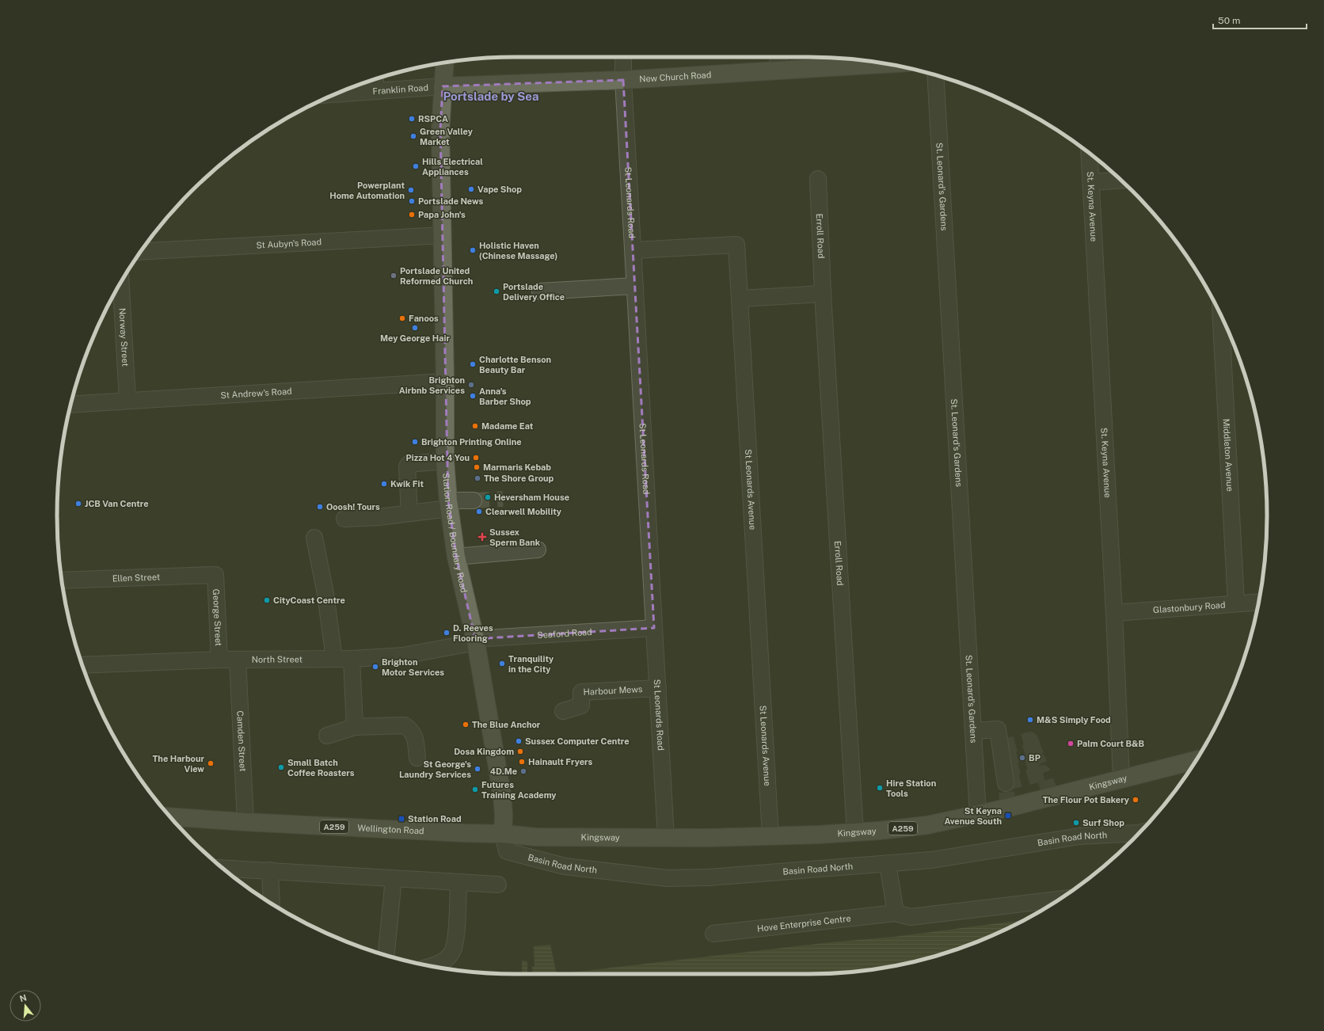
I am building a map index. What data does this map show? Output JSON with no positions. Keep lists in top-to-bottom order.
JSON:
{
  "streets": {
    "main road": [
      "New Church Road",
      "Station Road / Boundary Road",
      "Kingsway",
      "A259",
      "Wellington Road"
    ],
    "street": [
      "Franklin Road",
      "St. Leonard's Gardens",
      "St Leonards Road",
      "St. Keyna Avenue",
      "Erroll Road",
      "St Aubyn's Road",
      "Norway Street",
      "St Andrew's Road",
      "Middleton Avenue",
      "St Leonards Avenue",
      "Ellen Street",
      "Glastonbury Road",
      "George Street",
      "Seaford Road",
      "North Street",
      "Harbour Mews",
      "Camden Street",
      "Basin Road North",
      "Hove Enterprise Centre"
    ]
  },
  "crossings": [
    ["New Church Road", "Franklin Road"],
    ["New Church Road", "St Leonards Road"],
    ["New Church Road", "Station Road / Boundary Road"],
    ["Franklin Road", "Station Road / Boundary Road"],
    ["St. Leonard's Gardens", "Kingsway"],
    ["St Leonards Road", "St Leonards Avenue"],
    ["St Leonards Road", "Seaford Road"],
    ["St Leonards Road", "Harbour Mews"],
    ["St Leonards Road", "Kingsway"],
    ["St. Keyna Avenue", "Glastonbury Road"],
    ["St. Keyna Avenue", "Kingsway"],
    ["Erroll Road", "Kingsway"],
    ["St Aubyn's Road", "Station Road / Boundary Road"],
    ["Norway Street", "St Andrew's Road"],
    ["St Andrew's Road", "Station Road / Boundary Road"],
    ["Middleton Avenue", "Glastonbury Road"],
    ["St Leonards Avenue", "Kingsway"],
    ["Station Road / Boundary Road", "Seaford Road"],
    ["Station Road / Boundary Road", "North Street"],
    ["Station Road / Boundary Road", "Kingsway"],
    ["Station Road / Boundary Road", "Wellington Road"],
    ["Station Road / Boundary Road", "Basin Road North"],
    ["Ellen Street", "George Street"],
    ["George Street", "North Street"],
    ["Seaford Road", "North Street"],
    ["North Street", "Camden Street"],
    ["Camden Street", "Wellington Road"],
    ["Kingsway", "Wellington Road"],
    ["Kingsway", "Basin Road North"],
    ["Wellington Road", "Basin Road North"]
  ],
  "districts": ["Portslade by Sea"],
  "places": {
    "other": [
      "RSPCA",
      "Green Valley Market",
      "Hills Electrical Appliances",
      "Vape Shop",
      "Powerplant Home Automation",
      "Portslade News",
      "Papa John's",
      "Holistic Haven (Chinese Massage)",
      "Portslade United Reformed Church",
      "Portslade Delivery Office",
      "Fanoos",
      "Mey George Hair",
      "Charlotte Benson Beauty Bar",
      "Brighton Airbnb Services",
      "Anna's Barber Shop",
      "Madame Eat",
      "Brighton Printing Online",
      "Pizza Hot 4 You",
      "Marmaris Kebab",
      "The Shore Group",
      "Kwik Fit",
      "Heversham House",
      "JCB Van Centre",
      "Ooosh! Tours",
      "Clearwell Mobility",
      "CityCoast Centre",
      "D. Reeves Flooring",
      "Tranquility in the City",
      "Brighton Motor Services",
      "M&S Simply Food",
      "The Blue Anchor",
      "Sussex Computer Centre",
      "Palm Court B&B",
      "Dosa Kingdom",
      "BP",
      "Hainault Fryers",
      "The Harbour View",
      "Small Batch Coffee Roasters",
      "St George's Laundry Services",
      "4D.Me",
      "Hire Station Tools",
      "Futures Training Academy",
      "The Flour Pot Bakery",
      "Surf Shop"
    ],
    "health": ["Sussex Sperm Bank"],
    "transit": ["St Keyna Avenue South", "Station Road"]
  },
  "scale_bar": "50 m",
  "north": "top"
}
